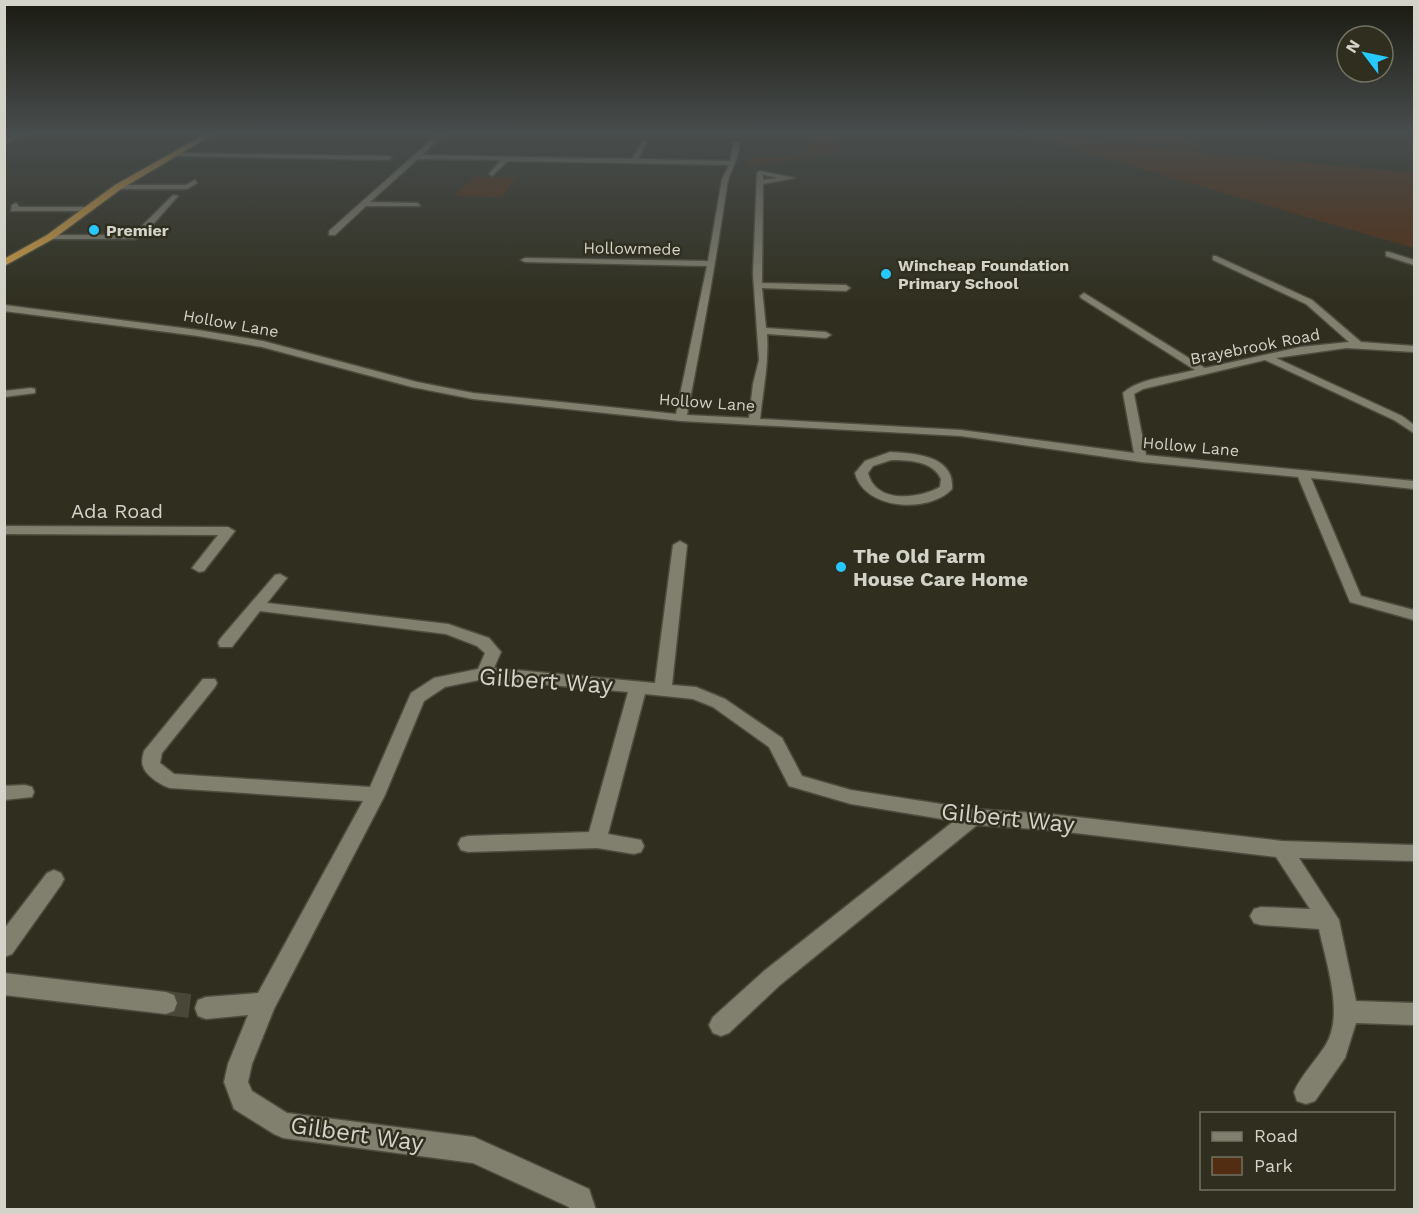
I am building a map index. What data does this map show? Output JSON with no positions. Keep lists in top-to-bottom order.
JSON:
{
  "streets": {
    "street": [
      "Hollowmede",
      "Hollow Lane",
      "Brayebrook Road",
      "Ada Road",
      "Gilbert Way"
    ]
  },
  "crossings": [
    ["Hollow Lane", "Brayebrook Road"]
  ],
  "places": ["Premier", "Wincheap Foundation Primary School", "The Old Farm House Care Home"],
  "legend": ["Road", "Park"],
  "north": "top left"
}
